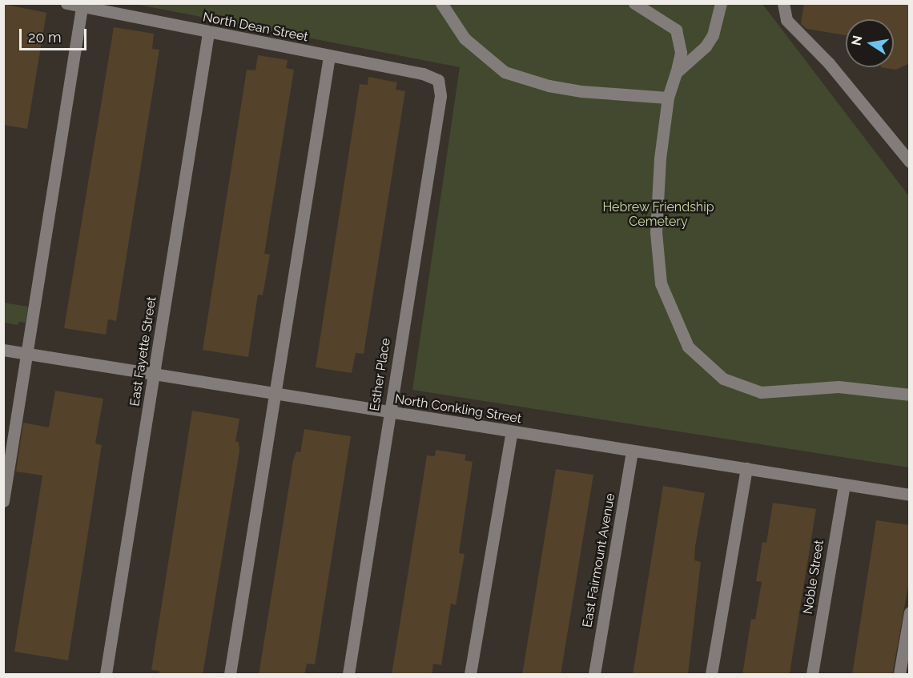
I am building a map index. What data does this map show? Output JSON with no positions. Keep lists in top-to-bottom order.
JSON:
{
  "streets": {
    "street": [
      "North Dean Street",
      "East Fayette Street",
      "Esther Place",
      "North Conkling Street",
      "East Fairmount Avenue",
      "Noble Street"
    ]
  },
  "crossings": [
    ["North Dean Street", "East Fayette Street"],
    ["North Dean Street", "Esther Place"],
    ["East Fayette Street", "North Conkling Street"],
    ["Esther Place", "North Conkling Street"],
    ["North Conkling Street", "East Fairmount Avenue"],
    ["North Conkling Street", "Noble Street"]
  ],
  "parks": ["Hebrew Friendship Cemetery"],
  "scale_bar": "20 m",
  "north": "left"
}
